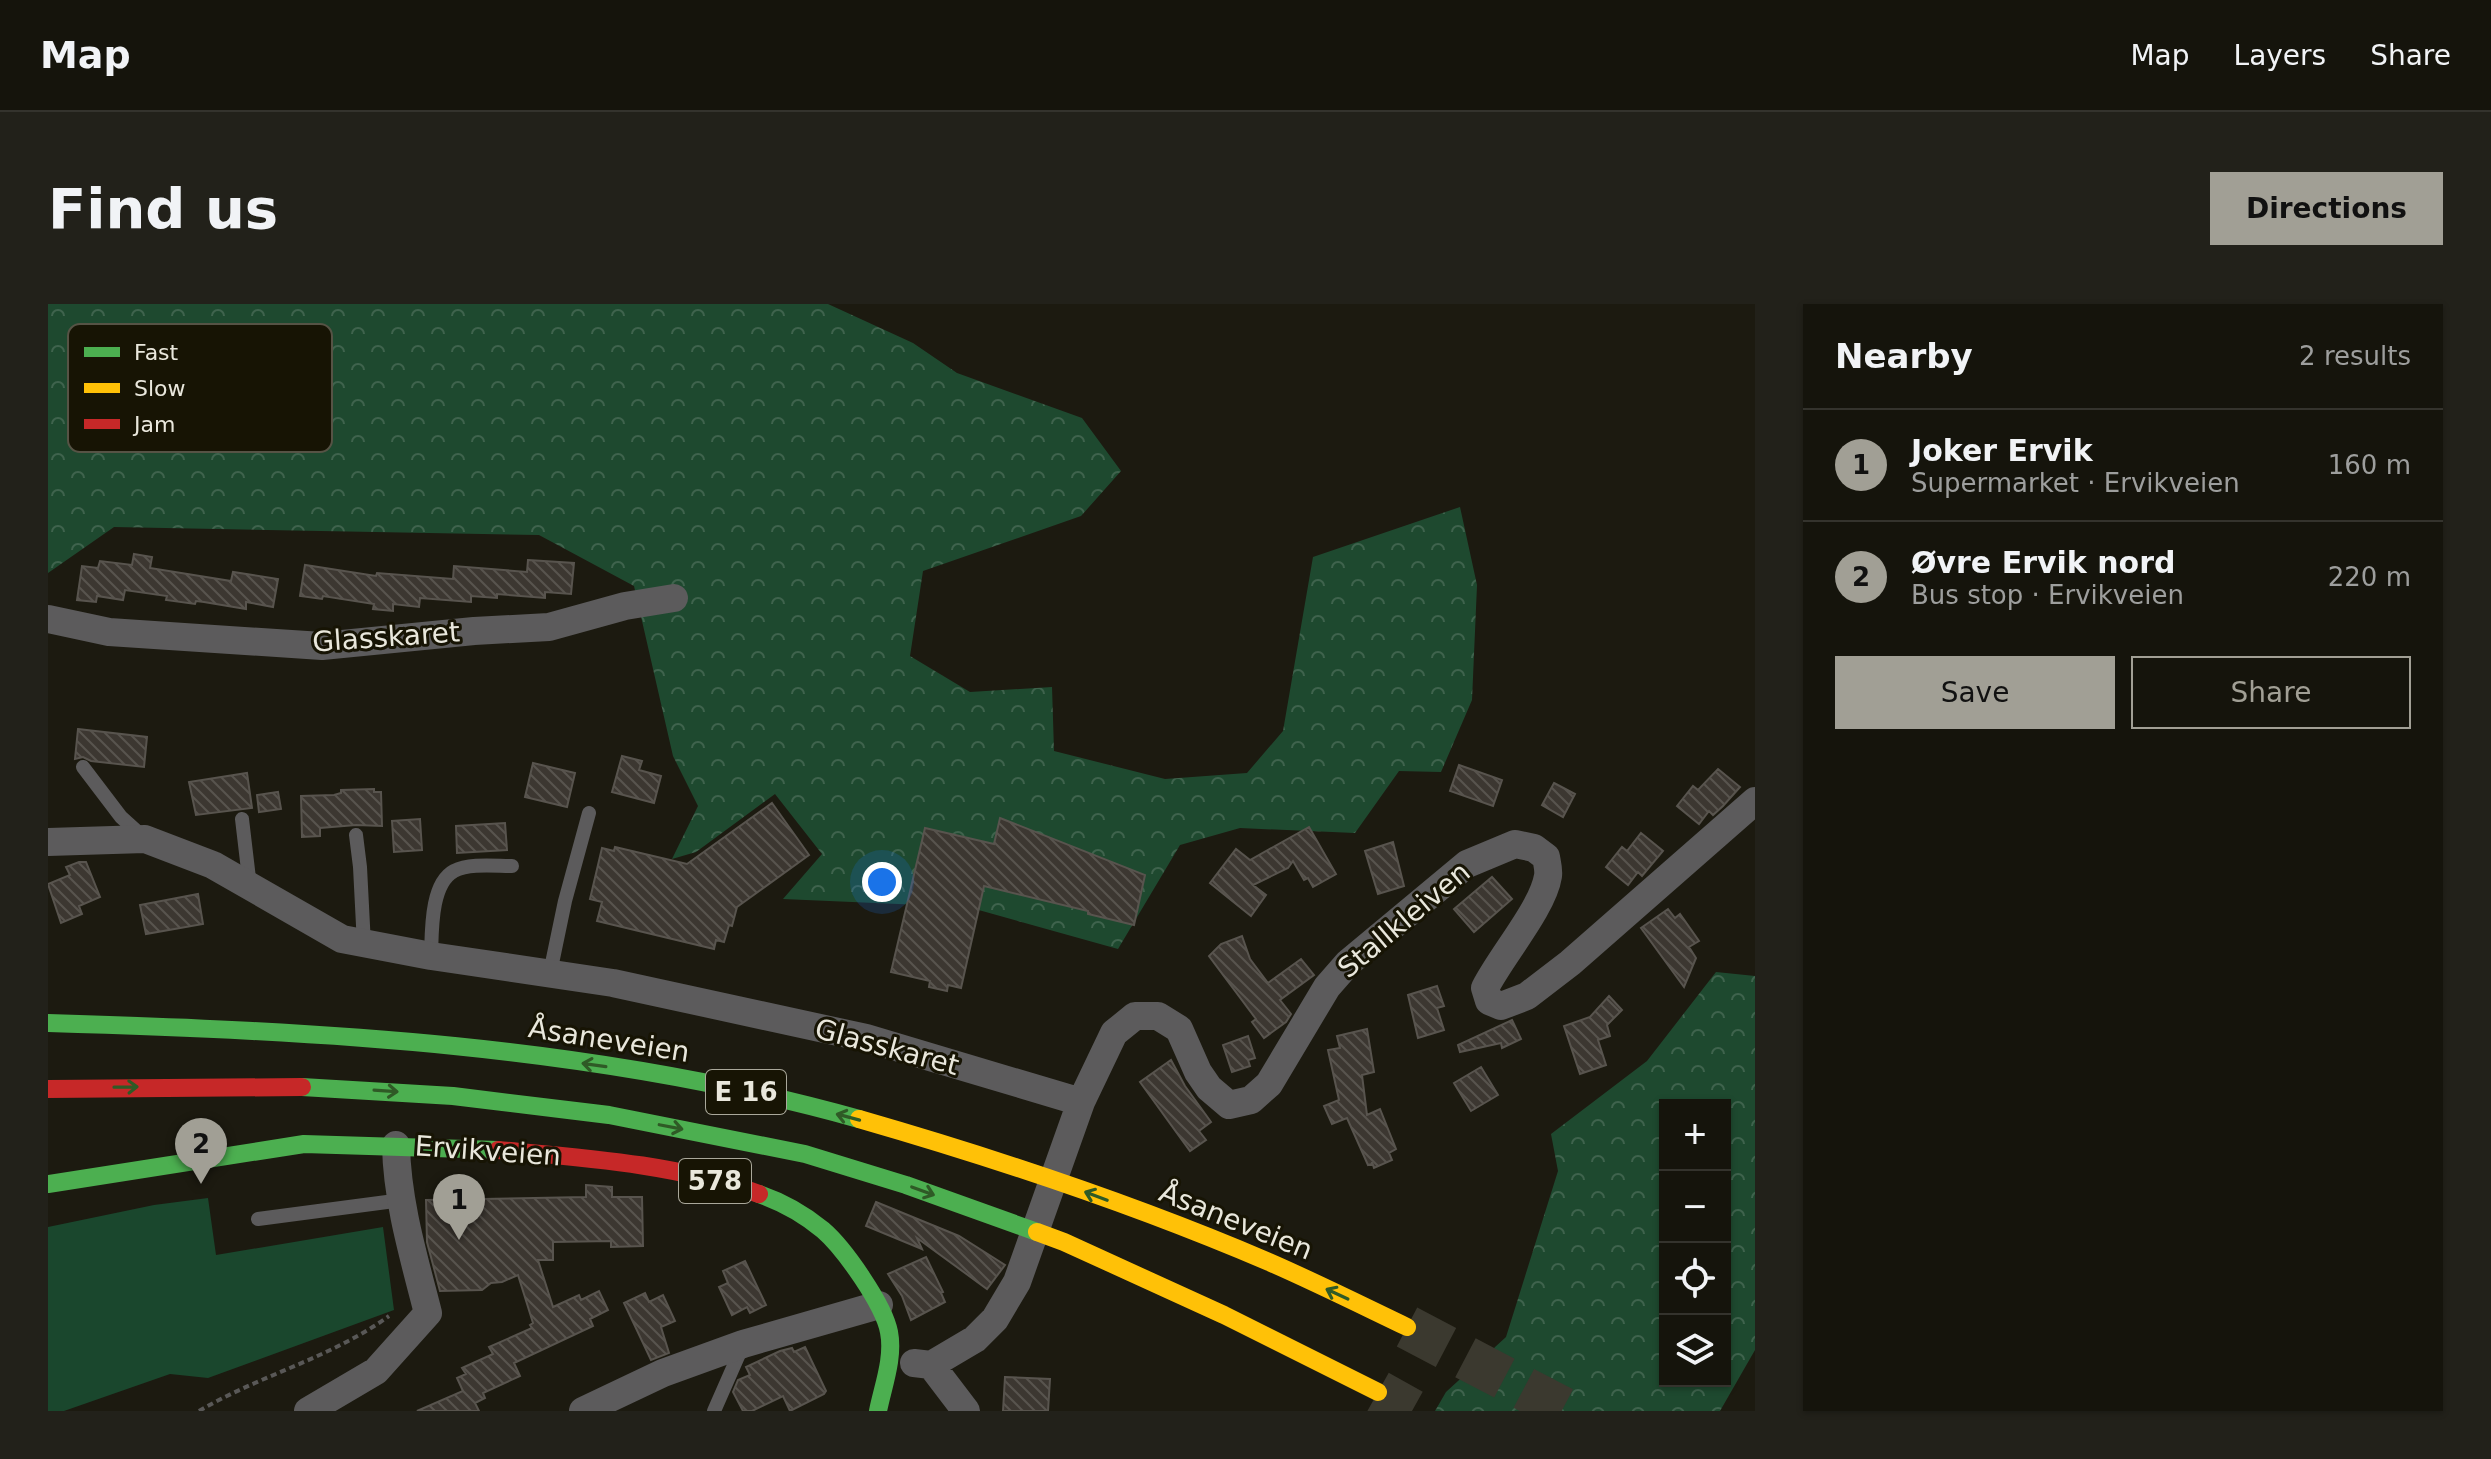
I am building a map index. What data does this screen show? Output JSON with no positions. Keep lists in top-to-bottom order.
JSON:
{
  "streets": {
    "main road": [
      "Åsaneveien",
      "E 16",
      "Ervikveien",
      "578"
    ],
    "street": ["Glasskaret", "Stallkleiven"]
  },
  "crossings": [
    ["Glasskaret", "Stallkleiven"]
  ],
  "legend": ["Fast", "Slow", "Jam"],
  "page": {
    "header": "Map",
    "nav": ["Map", "Layers", "Share"],
    "buttons": [
      "Directions",
      ["Save", "Share"]
    ],
    "title": "Find us",
    "heading": ["Nearby", "2 results"],
    "list": [
      {
        "mark": "1",
        "name": "Joker Ervik",
        "note": "Supermarket · Ervikveien",
        "value": "160 m"
      },
      {
        "mark": "2",
        "name": "Øvre Ervik nord",
        "note": "Bus stop · Ervikveien",
        "value": "220 m"
      }
    ],
    "map_buttons": ["+", "−"],
    "pins": ["2", "1"]
  }
}
